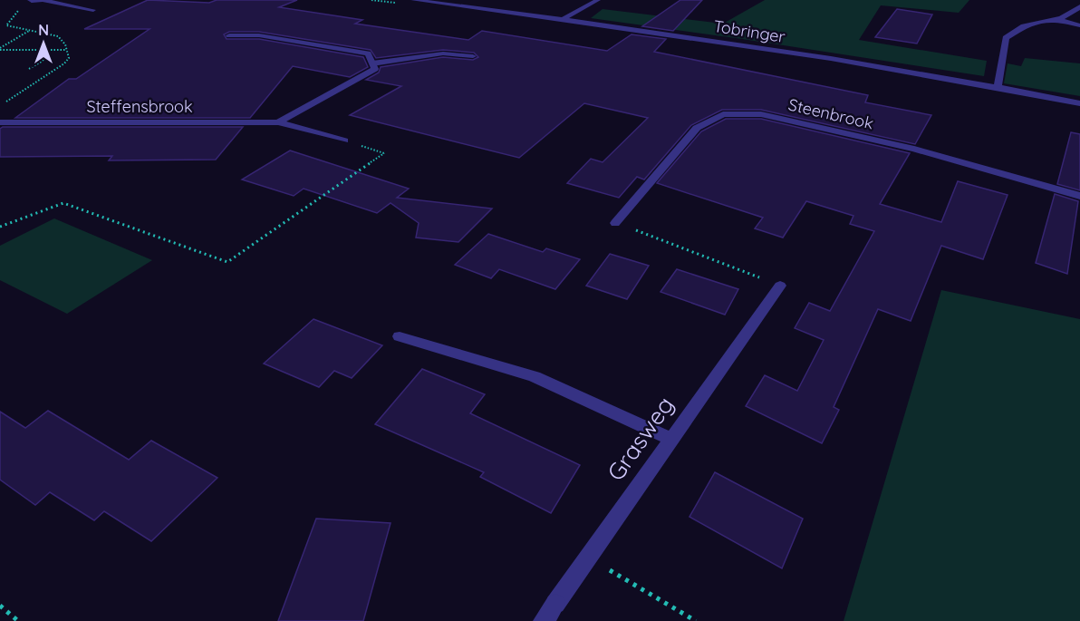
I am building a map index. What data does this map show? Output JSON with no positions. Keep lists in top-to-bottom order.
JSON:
{
  "streets": {
    "street": [
      "Tobringer",
      "Steffensbrook",
      "Steenbrook",
      "Grasweg"
    ]
  },
  "north": "top"
}
